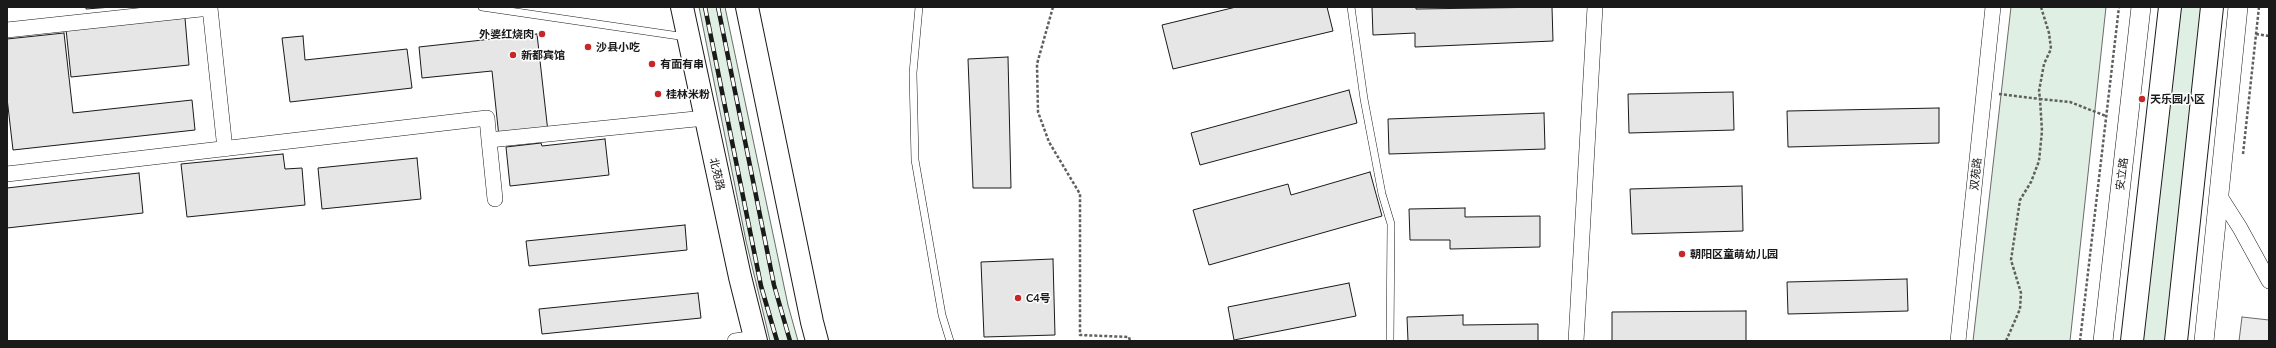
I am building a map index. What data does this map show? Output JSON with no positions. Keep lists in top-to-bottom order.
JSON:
{
  "streets": {
    "main road": ["北苑路"],
    "street": ["双苑路", "安立路"]
  },
  "places": [
    "外婆红烧肉",
    "沙县小吃",
    "新都宾馆",
    "有面有串",
    "桂林米粉",
    "天乐园小区",
    "朝阳区童萌幼儿园",
    "C4号"
  ]
}
